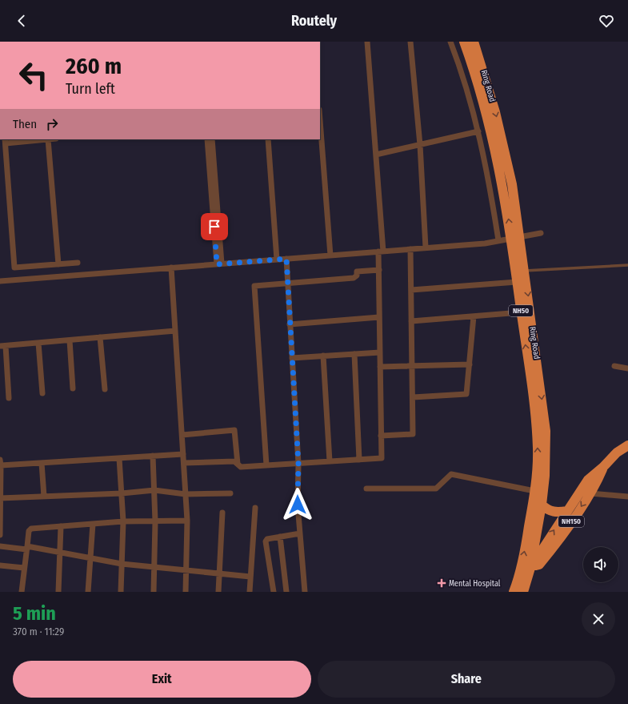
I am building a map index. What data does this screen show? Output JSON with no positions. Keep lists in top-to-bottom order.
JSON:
{
  "streets": {
    "highway": ["Ring Road", "NH50", "NH150"]
  },
  "crossings": [
    ["Ring Road", "NH150"]
  ],
  "places": {
    "health": ["Mental Hospital"]
  },
  "page": {
    "header": "Routely",
    "turn": ["260 m", "Turn left"],
    "then": "Then",
    "heading": ["5 min", "370 m · 11:29"],
    "buttons": ["Exit", "Share"]
  }
}
